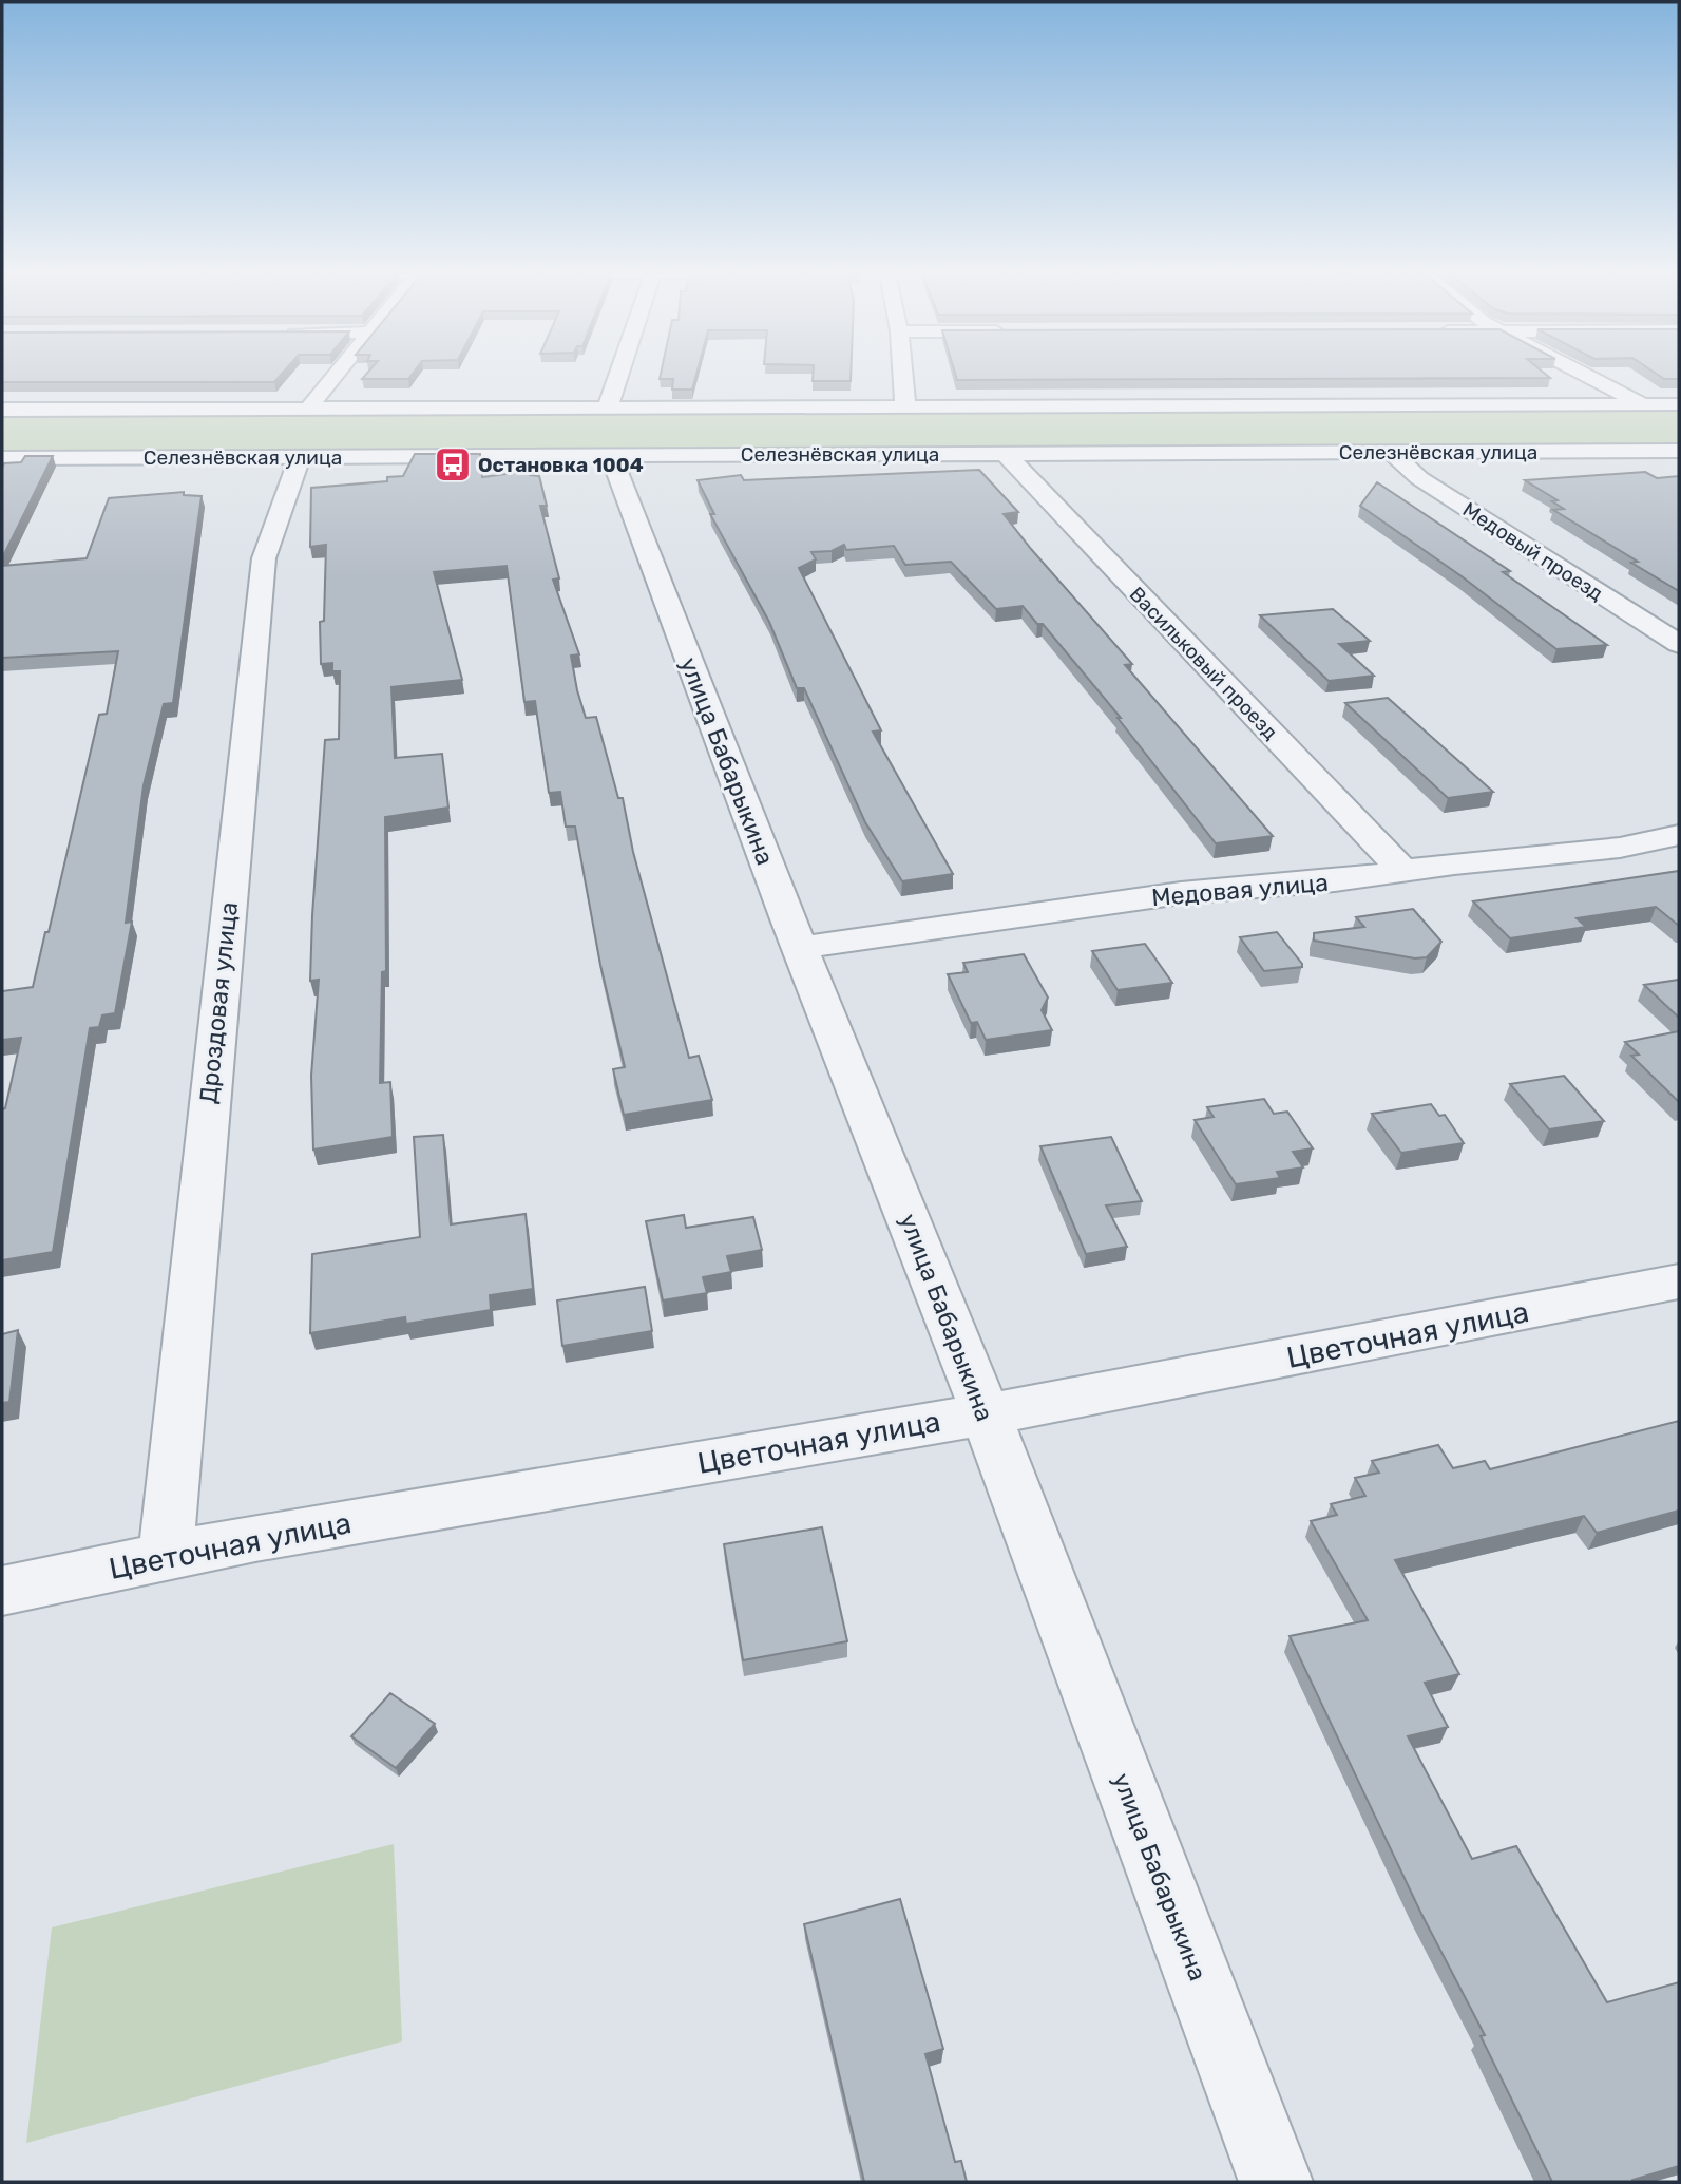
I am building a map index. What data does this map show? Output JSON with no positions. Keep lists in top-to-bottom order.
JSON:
{
  "streets": {
    "street": [
      "Селезнёвская улица",
      "Медовый проезд",
      "Васильковый проезд",
      "улица Бабарыкина",
      "Медовая улица",
      "Дроздовая улица",
      "Цветочная улица"
    ]
  },
  "crossings": [
    ["Селезнёвская улица", "Медовый проезд"],
    ["Селезнёвская улица", "Васильковый проезд"],
    ["Селезнёвская улица", "улица Бабарыкина"],
    ["Селезнёвская улица", "Дроздовая улица"],
    ["Васильковый проезд", "Медовая улица"],
    ["улица Бабарыкина", "Медовая улица"],
    ["улица Бабарыкина", "Цветочная улица"],
    ["Дроздовая улица", "Цветочная улица"]
  ],
  "places": {
    "bus stop": ["Остановка 1004"]
  }
}
